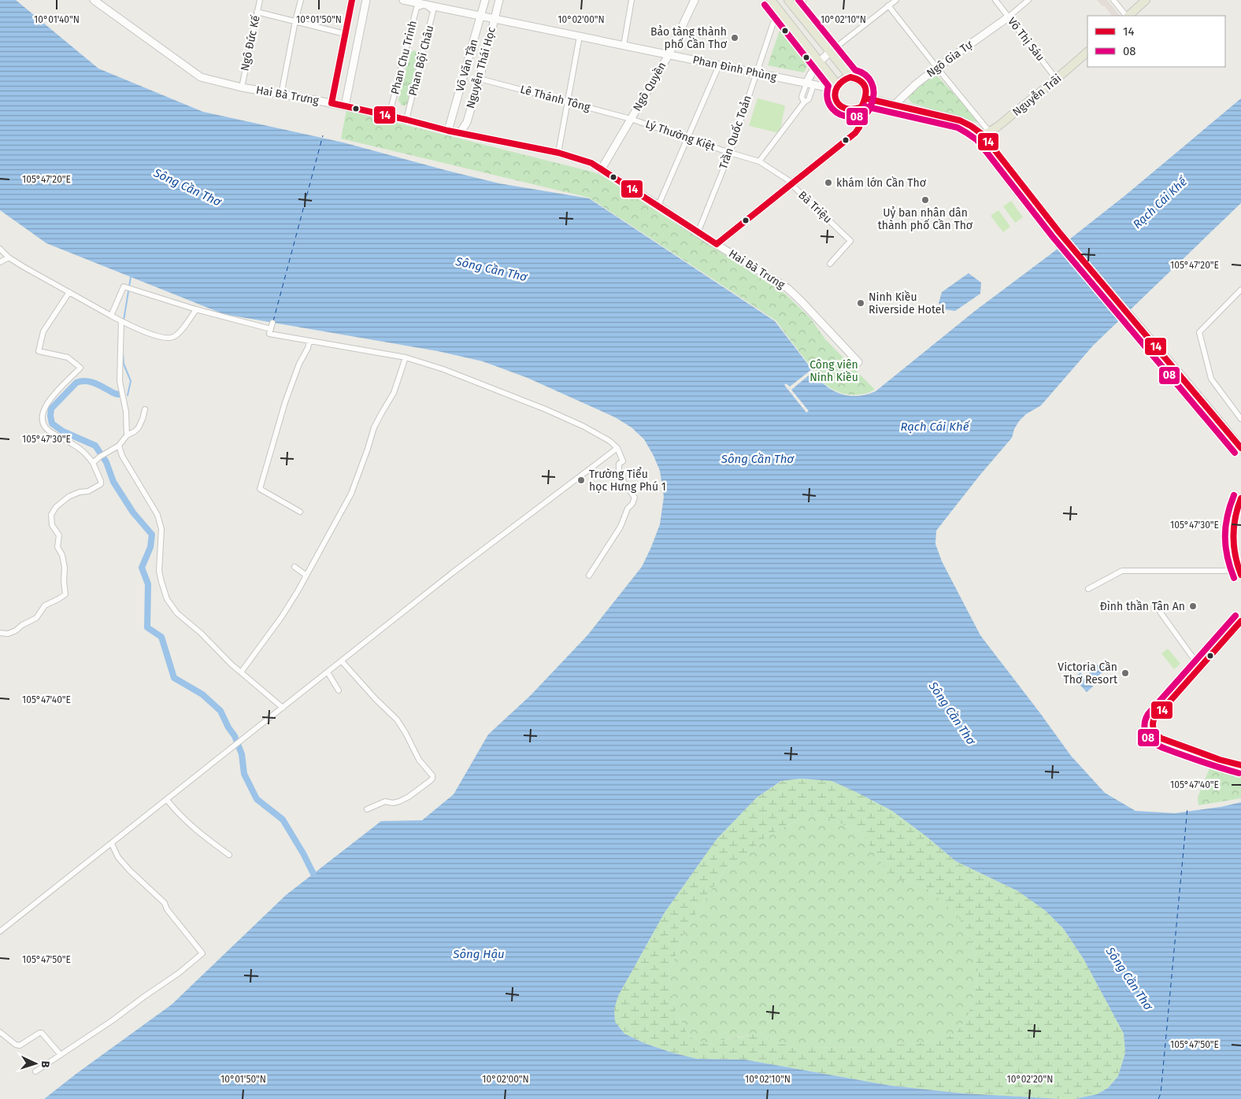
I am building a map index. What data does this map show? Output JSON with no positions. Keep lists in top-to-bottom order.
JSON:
{
  "streets": {
    "main road": ["Nguyễn Trãi"],
    "street": [
      "Võ Thị Sáu",
      "Ngô Đức Kế",
      "Phan Chu Trinh",
      "Ngô Gia Tự",
      "Phan Bội Châu",
      "Võ Văn Tần",
      "Nguyễn Thái Học",
      "Phan Đình Phùng",
      "Ngô Quyền",
      "Hai Bà Trưng",
      "Lê Thánh Tông",
      "Trần Quốc Toản",
      "Lý Thường Kiệt",
      "Bà Triệu"
    ]
  },
  "crossings": [
    ["Võ Thị Sáu", "Ngô Gia Tự"],
    ["Võ Thị Sáu", "Nguyễn Trãi"],
    ["Ngô Đức Kế", "Hai Bà Trưng"],
    ["Phan Chu Trinh", "Phan Bội Châu"],
    ["Phan Chu Trinh", "Phan Đình Phùng"],
    ["Phan Chu Trinh", "Hai Bà Trưng"],
    ["Phan Bội Châu", "Phan Đình Phùng"],
    ["Phan Bội Châu", "Hai Bà Trưng"],
    ["Võ Văn Tần", "Phan Đình Phùng"],
    ["Võ Văn Tần", "Hai Bà Trưng"],
    ["Nguyễn Thái Học", "Phan Đình Phùng"],
    ["Nguyễn Thái Học", "Hai Bà Trưng"],
    ["Nguyễn Thái Học", "Lê Thánh Tông"],
    ["Phan Đình Phùng", "Ngô Quyền"],
    ["Phan Đình Phùng", "Trần Quốc Toản"],
    ["Ngô Quyền", "Hai Bà Trưng"],
    ["Ngô Quyền", "Lê Thánh Tông"],
    ["Ngô Quyền", "Lý Thường Kiệt"],
    ["Hai Bà Trưng", "Trần Quốc Toản"],
    ["Lê Thánh Tông", "Lý Thường Kiệt"],
    ["Trần Quốc Toản", "Lý Thường Kiệt"],
    ["Lý Thường Kiệt", "Bà Triệu"]
  ],
  "water": ["Sông Cần Thơ", "Rạch Cái Khế", "Sông Hậu"],
  "parks": ["Công viên Ninh Kiều"],
  "places": [
    "Bảo tàng thành phố Cần Thơ",
    "khám lớn Cần Thơ",
    "Uỷ ban nhân dân thành phố Cần Thơ",
    "Ninh Kiều Riverside Hotel",
    "Trường Tiểu học Hưng Phú 1",
    "Đình thần Tân An",
    "Victoria Cần Thơ Resort"
  ],
  "lines": ["transit line 14", "transit line 08"],
  "legend": ["14", "08"],
  "north": "right",
  "coordinates": [
    "10°01'40\"N",
    "10°01'50\"N",
    "10°02'00\"N",
    "10°02'10\"N",
    "105°47'20\"E",
    "105°47'30\"E",
    "105°47'40\"E",
    "105°47'50\"E",
    "10°02'20\"N"
  ]
}
